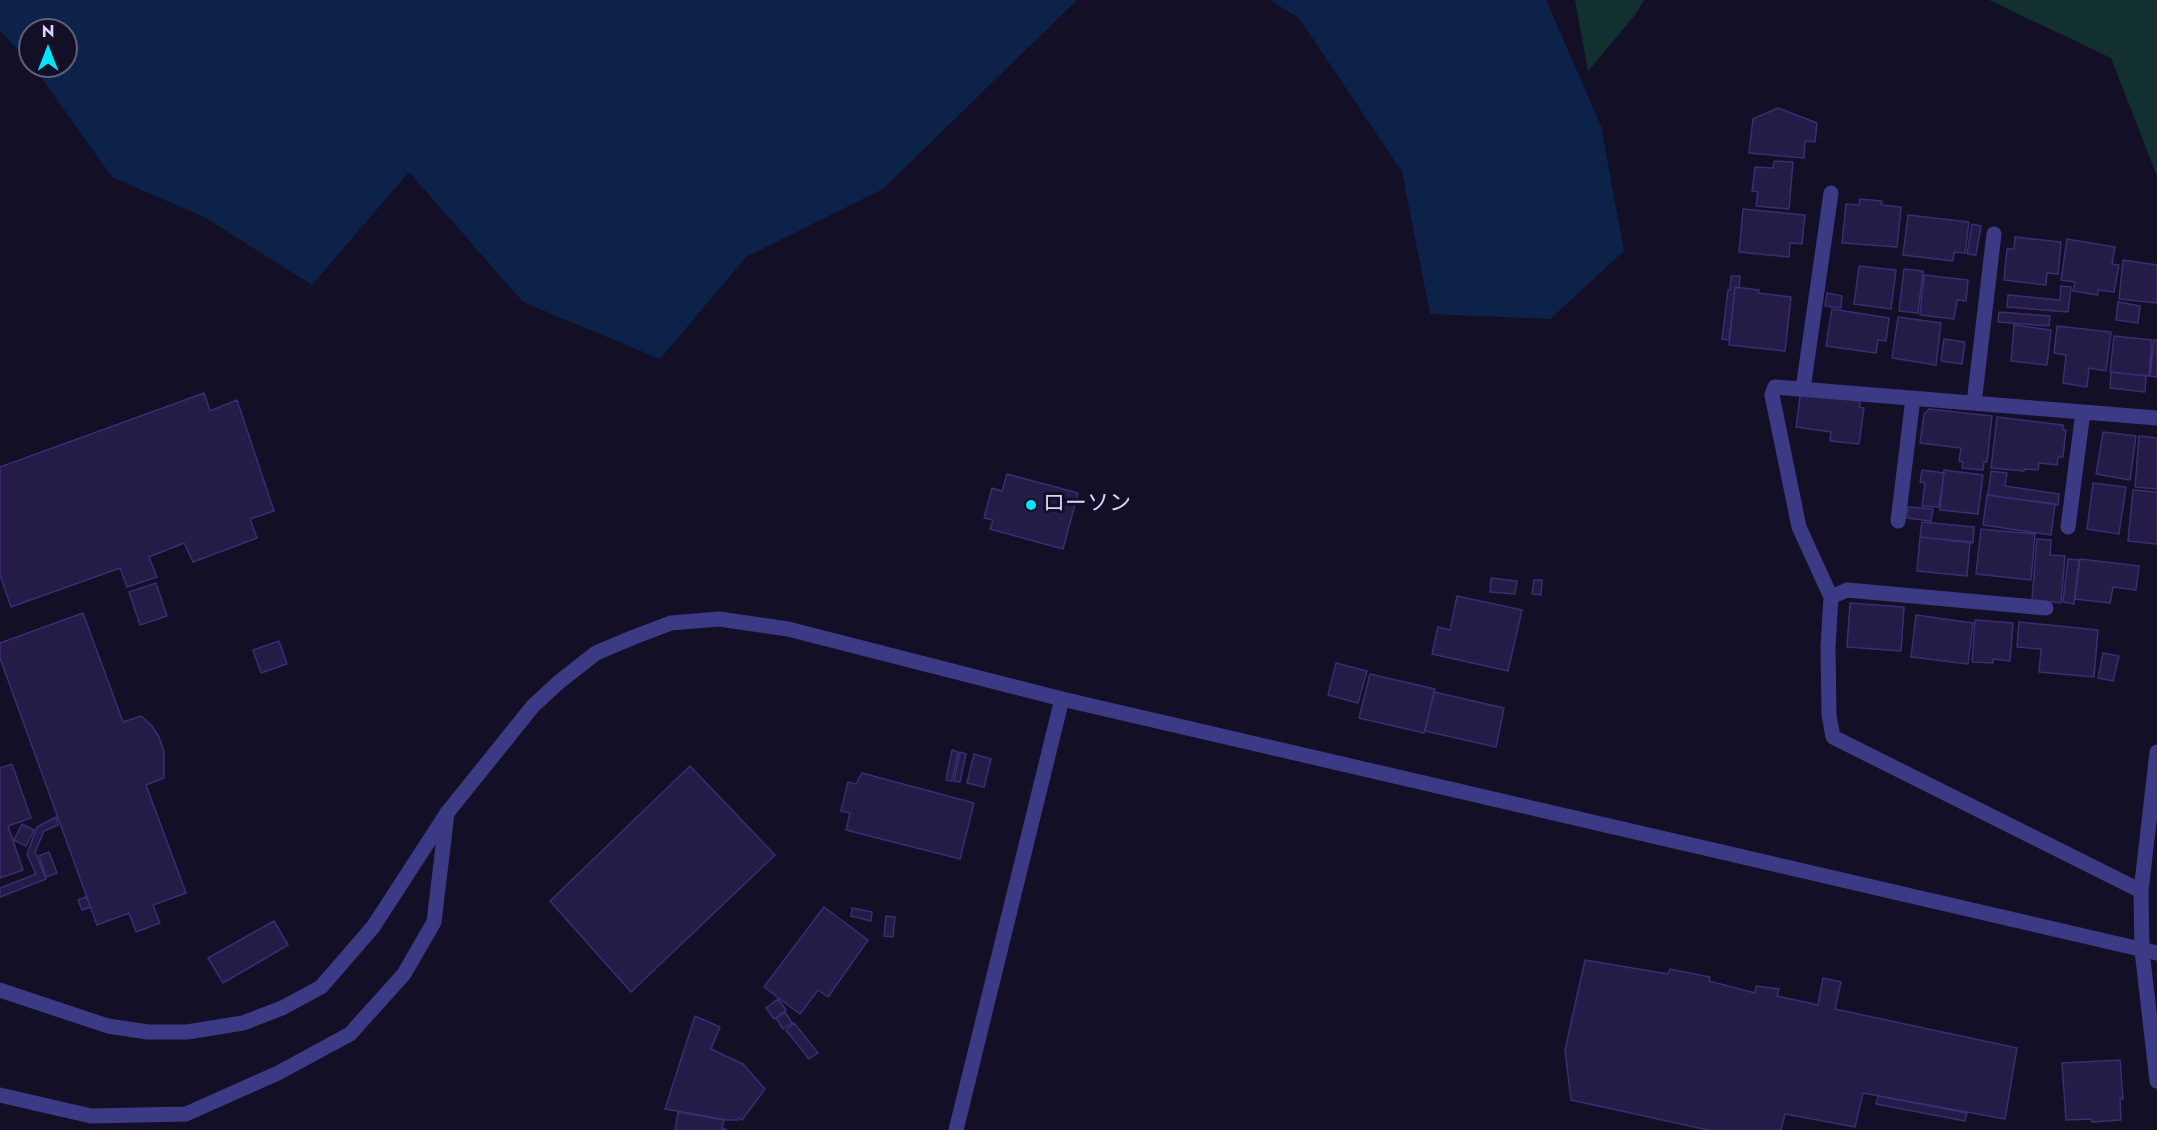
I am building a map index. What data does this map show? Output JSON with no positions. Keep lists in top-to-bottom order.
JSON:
{
  "places": ["ローソン"],
  "north": "top"
}
